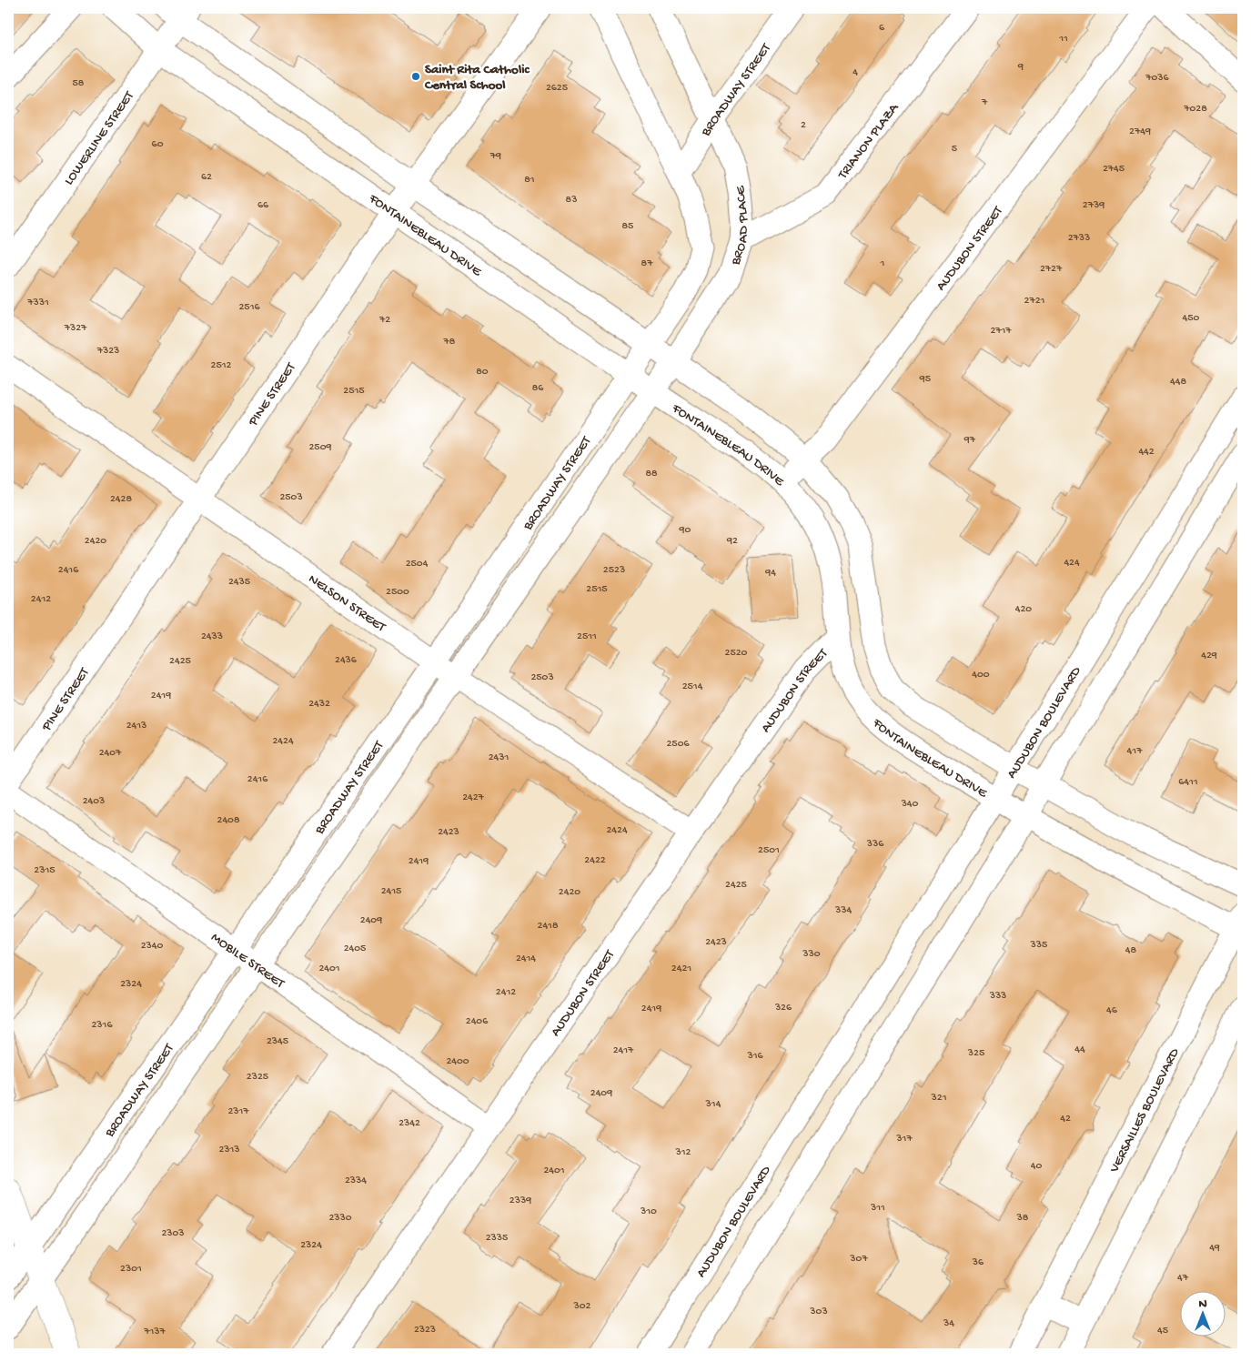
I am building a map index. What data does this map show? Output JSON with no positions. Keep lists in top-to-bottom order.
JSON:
{
  "streets": {
    "street": [
      "BROADWAY STREET",
      "LOWERLINE STREET",
      "TRIANON PLAZA",
      "BROAD PLACE",
      "FONTAINEBLEAU DRIVE",
      "AUDUBON STREET",
      "PINE STREET",
      "NELSON STREET",
      "AUDUBON BOULEVARD",
      "MOBILE STREET",
      "VERSAILLES BOULEVARD"
    ]
  },
  "crossings": [
    ["BROADWAY STREET", "BROAD PLACE"],
    ["BROADWAY STREET", "FONTAINEBLEAU DRIVE"],
    ["BROADWAY STREET", "NELSON STREET"],
    ["BROADWAY STREET", "MOBILE STREET"],
    ["LOWERLINE STREET", "FONTAINEBLEAU DRIVE"],
    ["TRIANON PLAZA", "BROAD PLACE"],
    ["FONTAINEBLEAU DRIVE", "AUDUBON STREET"],
    ["FONTAINEBLEAU DRIVE", "PINE STREET"],
    ["FONTAINEBLEAU DRIVE", "AUDUBON BOULEVARD"],
    ["FONTAINEBLEAU DRIVE", "VERSAILLES BOULEVARD"],
    ["AUDUBON STREET", "NELSON STREET"],
    ["AUDUBON STREET", "MOBILE STREET"],
    ["PINE STREET", "NELSON STREET"]
  ],
  "places": ["Saint Rita Catholic Central School"],
  "house_numbers": [
    "6",
    "11",
    "9",
    "4",
    "7036",
    "58",
    "2625",
    "7",
    "7028",
    "2",
    "2749",
    "60",
    "5",
    "79",
    "2745",
    "62",
    "81",
    "83",
    "66",
    "2739",
    "85",
    "2733",
    "87",
    "1",
    "2727",
    "2721",
    "7331",
    "2516",
    "450",
    "72",
    "7327",
    "2717",
    "78",
    "7323",
    "2512",
    "80",
    "95",
    "448",
    "86",
    "2515",
    "97",
    "2509",
    "442",
    "88",
    "2503",
    "2428",
    "90",
    "2420",
    "92",
    "424",
    "2504",
    "2416",
    "2523",
    "94",
    "2435",
    "2515",
    "2500",
    "2412",
    "420",
    "2433",
    "2511",
    "2520",
    "429",
    "2436",
    "2425",
    "400",
    "2503",
    "2514",
    "2419",
    "2432",
    "2413",
    "2424",
    "2506",
    "417",
    "2407",
    "2431",
    "2416",
    "6411",
    "2427",
    "2403",
    "340",
    "2408",
    "2424",
    "2423",
    "336",
    "2501",
    "2422",
    "2419",
    "2315",
    "2425",
    "2415",
    "2420",
    "334",
    "2409",
    "2418",
    "2423",
    "335",
    "2340",
    "2405",
    "48",
    "330",
    "2414",
    "2401",
    "2421",
    "2324",
    "2412",
    "333",
    "326",
    "2419",
    "46",
    "2406",
    "2316",
    "2345",
    "44",
    "2417",
    "325",
    "316",
    "2400",
    "2325",
    "2409",
    "321",
    "314",
    "2317",
    "42",
    "2342",
    "317",
    "2313",
    "312",
    "40",
    "2401",
    "2334",
    "2339",
    "311",
    "310",
    "2330",
    "38",
    "2303",
    "2335",
    "2324",
    "49",
    "307",
    "36",
    "2301",
    "47",
    "302",
    "303",
    "34",
    "2323",
    "45",
    "7137"
  ],
  "north": "top"
}
